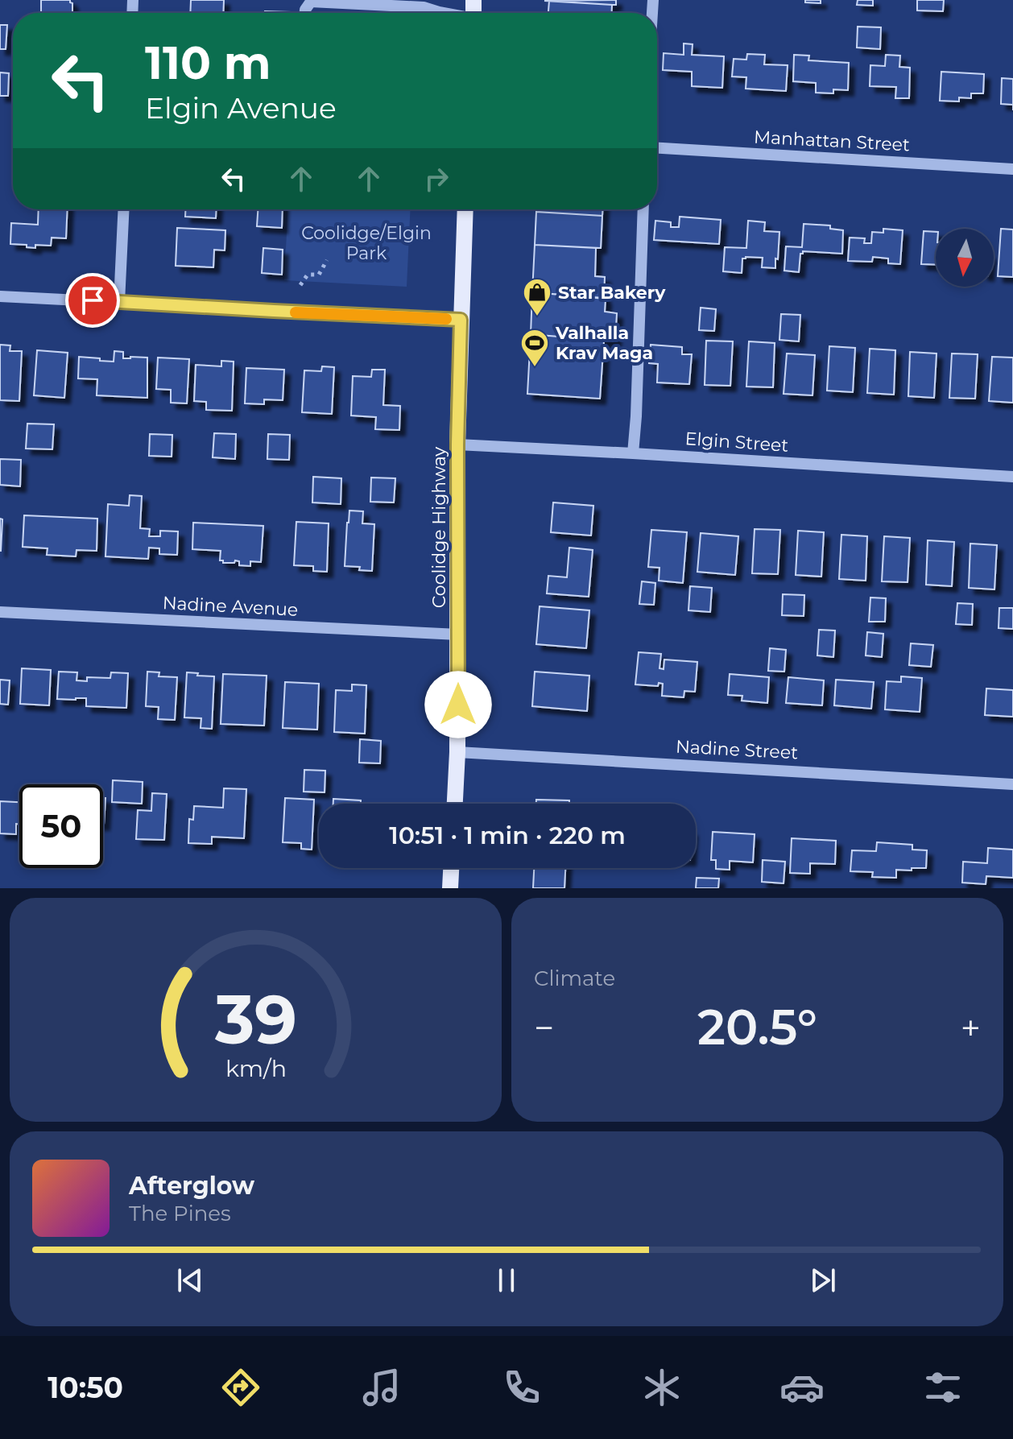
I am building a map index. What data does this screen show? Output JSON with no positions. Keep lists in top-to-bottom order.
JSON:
{
  "streets": {
    "main road": ["Coolidge Highway"],
    "street": [
      "Manhattan Street",
      "Elgin Street",
      "Nadine Avenue",
      "Nadine Street"
    ]
  },
  "crossings": [
    ["Elgin Street", "Coolidge Highway"],
    ["Coolidge Highway", "Nadine Avenue"],
    ["Coolidge Highway", "Nadine Street"]
  ],
  "parks": ["Coolidge/Elgin Park"],
  "places": {
    "shop": ["Star Bakery"],
    "sports": ["Valhalla Krav Maga"]
  },
  "north": "bottom",
  "page": {
    "turn": ["110 m", "Elgin Avenue"],
    "limit": "50",
    "trip": "10:51 · 1 min · 220 m",
    "tile": "Climate",
    "heat": ["−", "20.5°", "+"],
    "song": ["Afterglow", "The Pines"],
    "tabs": "10:50",
    "gauge": ["39", "km/h"]
  }
}
